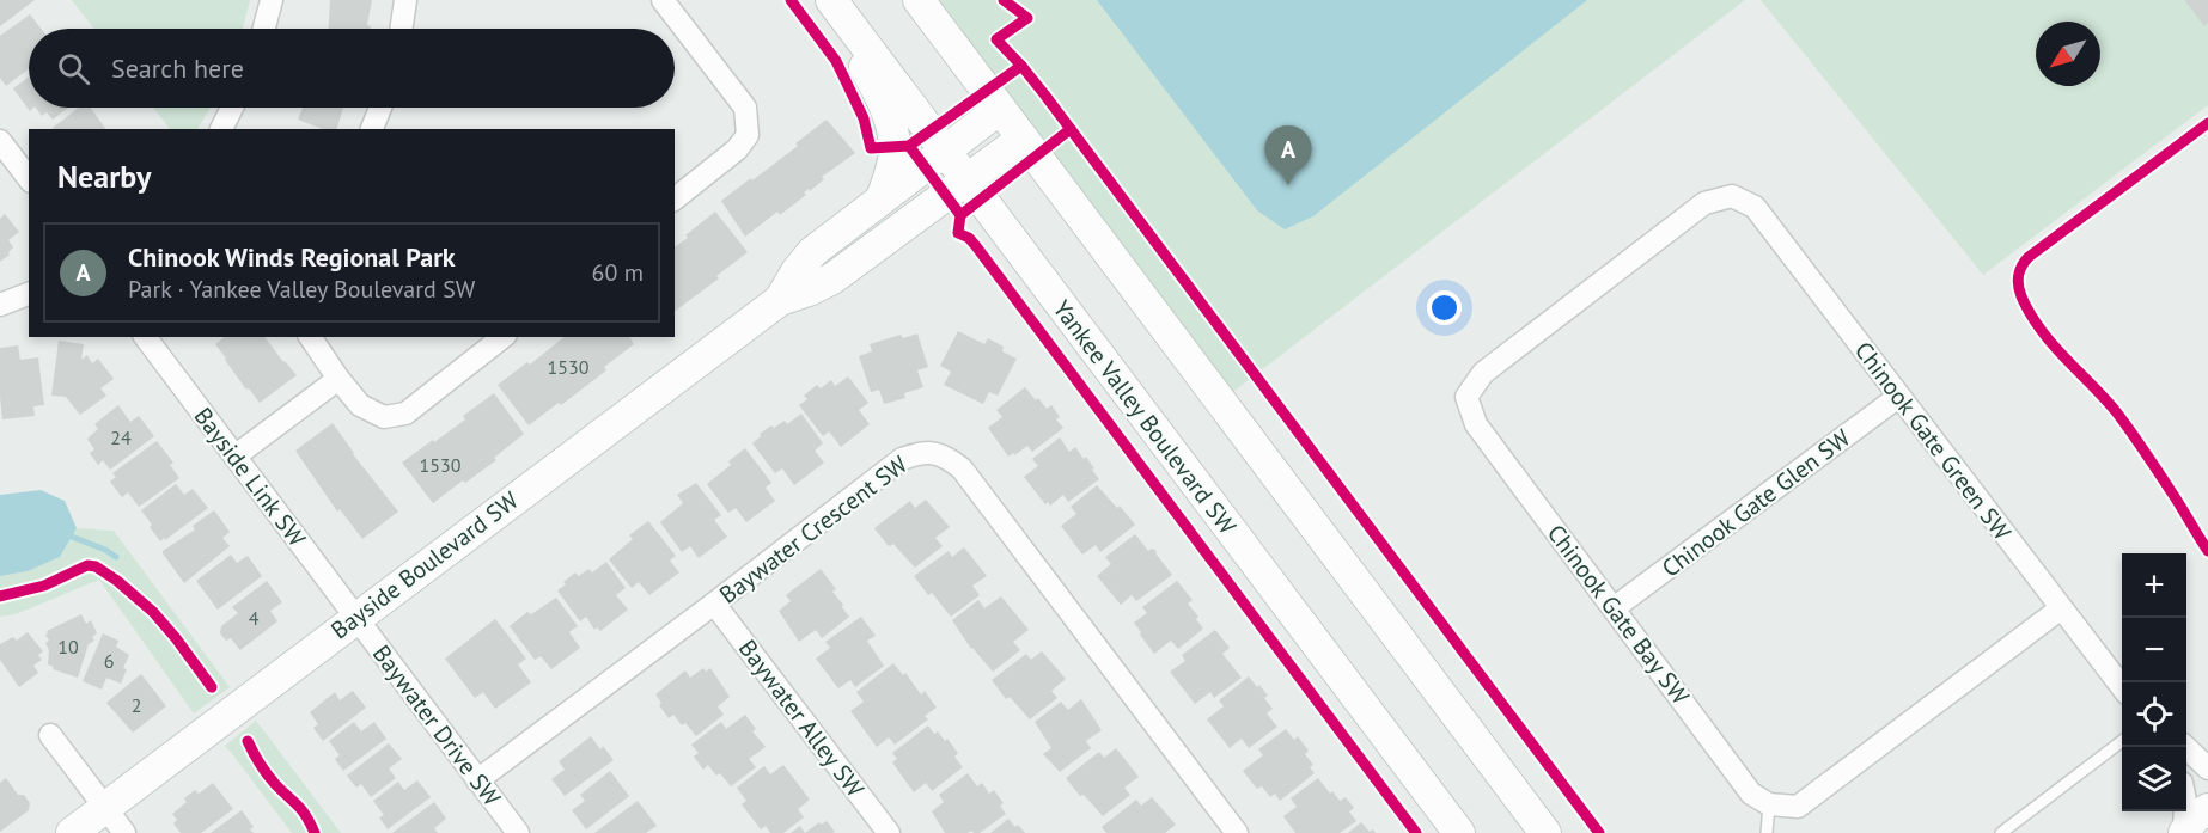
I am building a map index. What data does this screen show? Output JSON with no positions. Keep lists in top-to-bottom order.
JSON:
{
  "streets": {
    "main road": ["Yankee Valley Boulevard SW", "Bayside Boulevard SW"],
    "street": [
      "Chinook Gate Green SW",
      "Bayside Link SW",
      "Chinook Gate Glen SW",
      "Baywater Crescent SW",
      "Chinook Gate Bay SW",
      "Baywater Alley SW",
      "Baywater Drive SW"
    ]
  },
  "crossings": [
    ["Yankee Valley Boulevard SW", "Bayside Boulevard SW"],
    ["Chinook Gate Green SW", "Chinook Gate Glen SW"],
    ["Chinook Gate Green SW", "Chinook Gate Bay SW"],
    ["Bayside Link SW", "Bayside Boulevard SW"],
    ["Bayside Link SW", "Baywater Drive SW"],
    ["Chinook Gate Glen SW", "Chinook Gate Bay SW"],
    ["Baywater Crescent SW", "Baywater Alley SW"],
    ["Baywater Crescent SW", "Baywater Drive SW"],
    ["Bayside Boulevard SW", "Baywater Drive SW"]
  ],
  "house_numbers": [
    "1530",
    "24",
    "1530",
    "4",
    "10",
    "6",
    "2"
  ],
  "north": "bottom left",
  "page": {
    "search": "Search here",
    "pins": "A",
    "heading": "Nearby",
    "list": [
      {
        "mark": "A",
        "name": "Chinook Winds Regional Park",
        "note": "Park · Yankee Valley Boulevard SW",
        "value": "60 m"
      }
    ],
    "map_buttons": ["+", "−"]
  }
}
